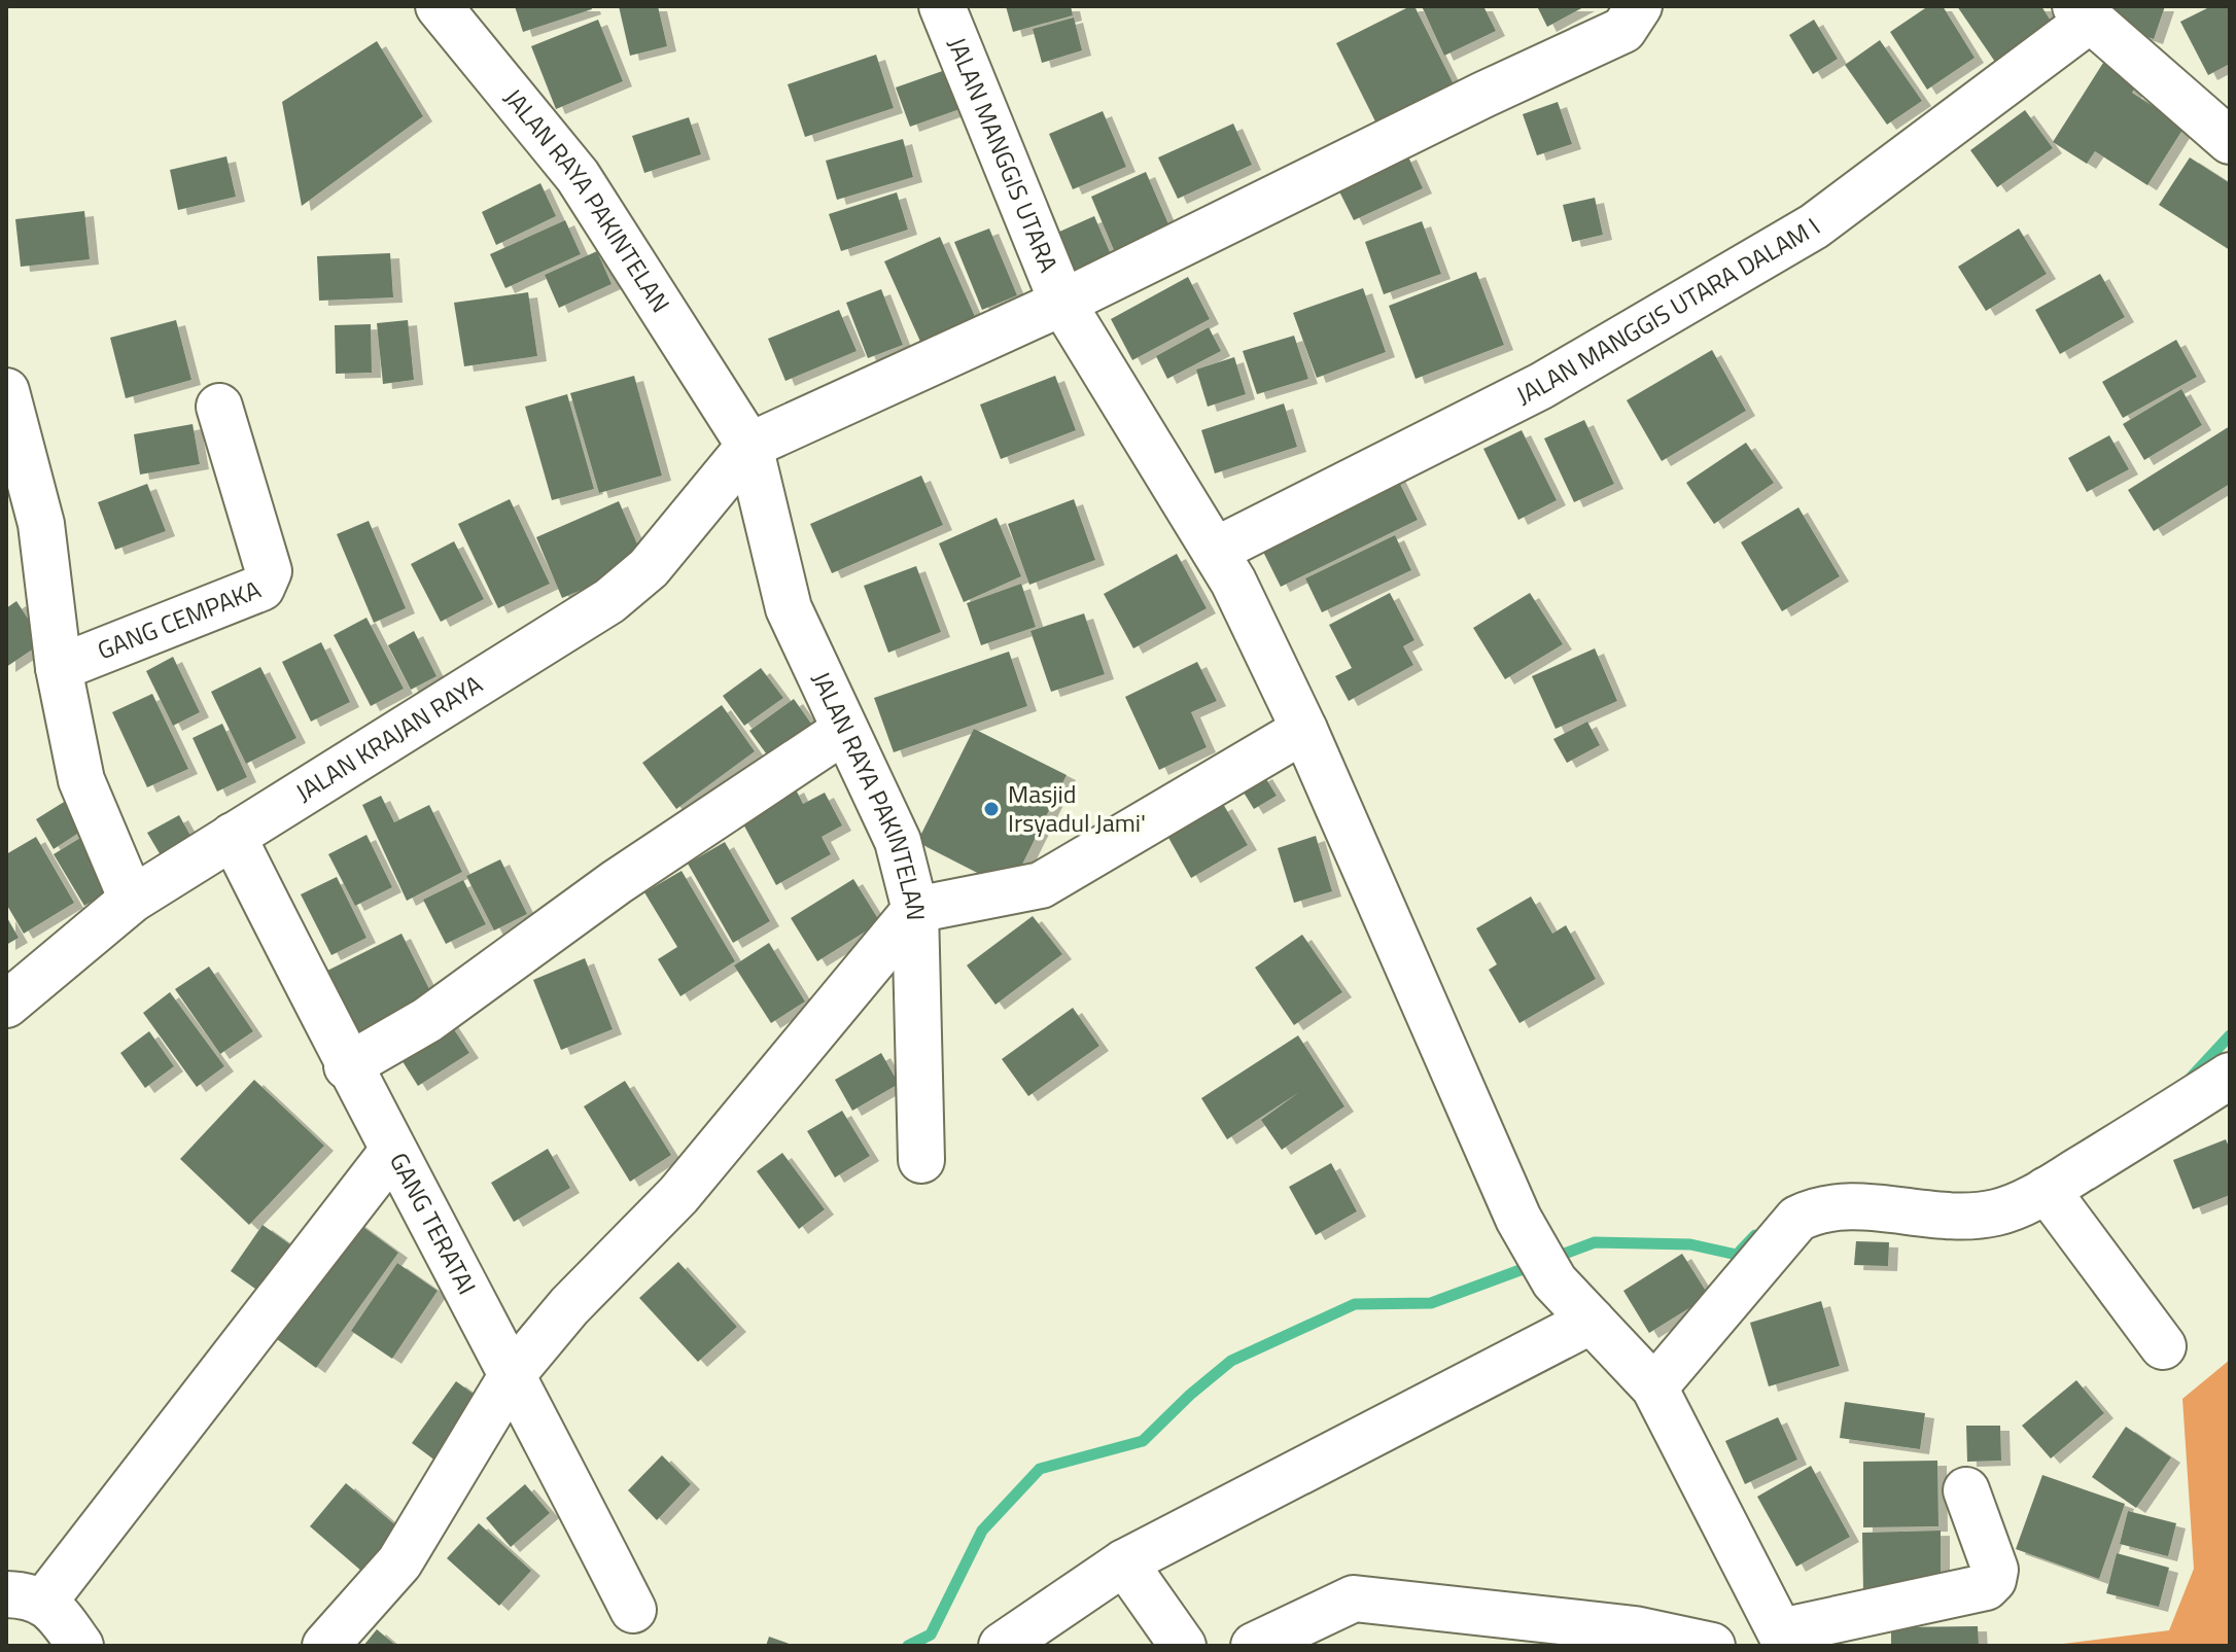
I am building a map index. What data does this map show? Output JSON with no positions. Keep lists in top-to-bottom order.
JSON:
{
  "streets": {
    "street": [
      "JALAN MANGGIS UTARA",
      "JALAN RAYA PAKINTELAN",
      "JALAN MANGGIS UTARA DALAM I",
      "GANG CEMPAKA",
      "JALAN KRAJAN RAYA",
      "GANG TERATAI"
    ]
  },
  "crossings": [
    ["JALAN MANGGIS UTARA", "JALAN MANGGIS UTARA DALAM I"],
    ["JALAN RAYA PAKINTELAN", "JALAN KRAJAN RAYA"],
    ["JALAN KRAJAN RAYA", "GANG TERATAI"]
  ],
  "places": ["Masjid Irsyadul Jami'"]
}
